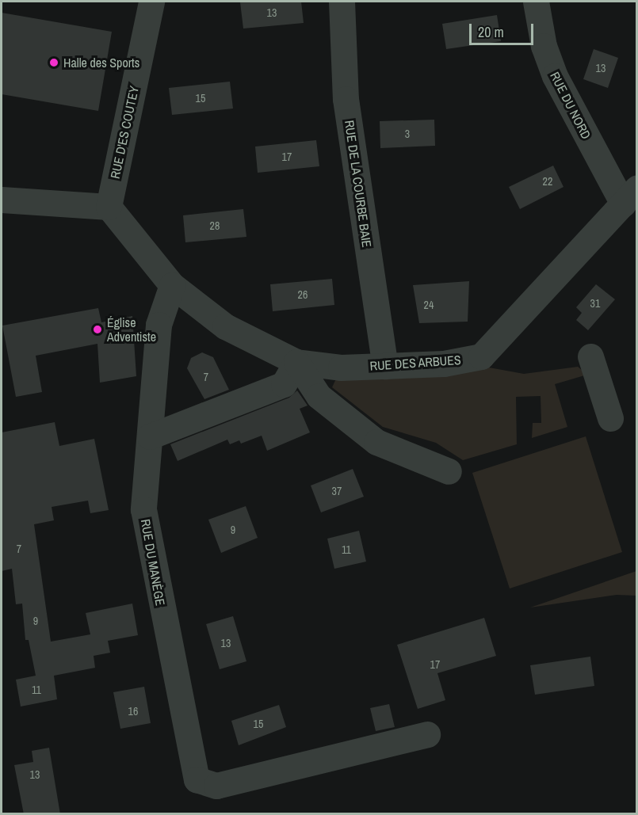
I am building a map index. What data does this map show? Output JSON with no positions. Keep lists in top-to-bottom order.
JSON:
{
  "streets": {
    "street": [
      "RUE DU NORD",
      "RUE D'ES COUTEY",
      "RUE DE LA COURBE BAIE",
      "RUE DES ARBUES",
      "RUE DU MANÈGE"
    ]
  },
  "crossings": [
    ["RUE DU NORD", "RUE DES ARBUES"],
    ["RUE DE LA COURBE BAIE", "RUE DES ARBUES"],
    ["RUE DES ARBUES", "RUE DU MANÈGE"]
  ],
  "places": ["Halle des Sports", "Église Adventiste"],
  "house_numbers": [
    "13",
    "13",
    "15",
    "3",
    "17",
    "22",
    "28",
    "26",
    "31",
    "24",
    "7",
    "37",
    "9",
    "7",
    "11",
    "9",
    "13",
    "17",
    "11",
    "16",
    "15",
    "13"
  ],
  "scale_bar": "20 m"
}
